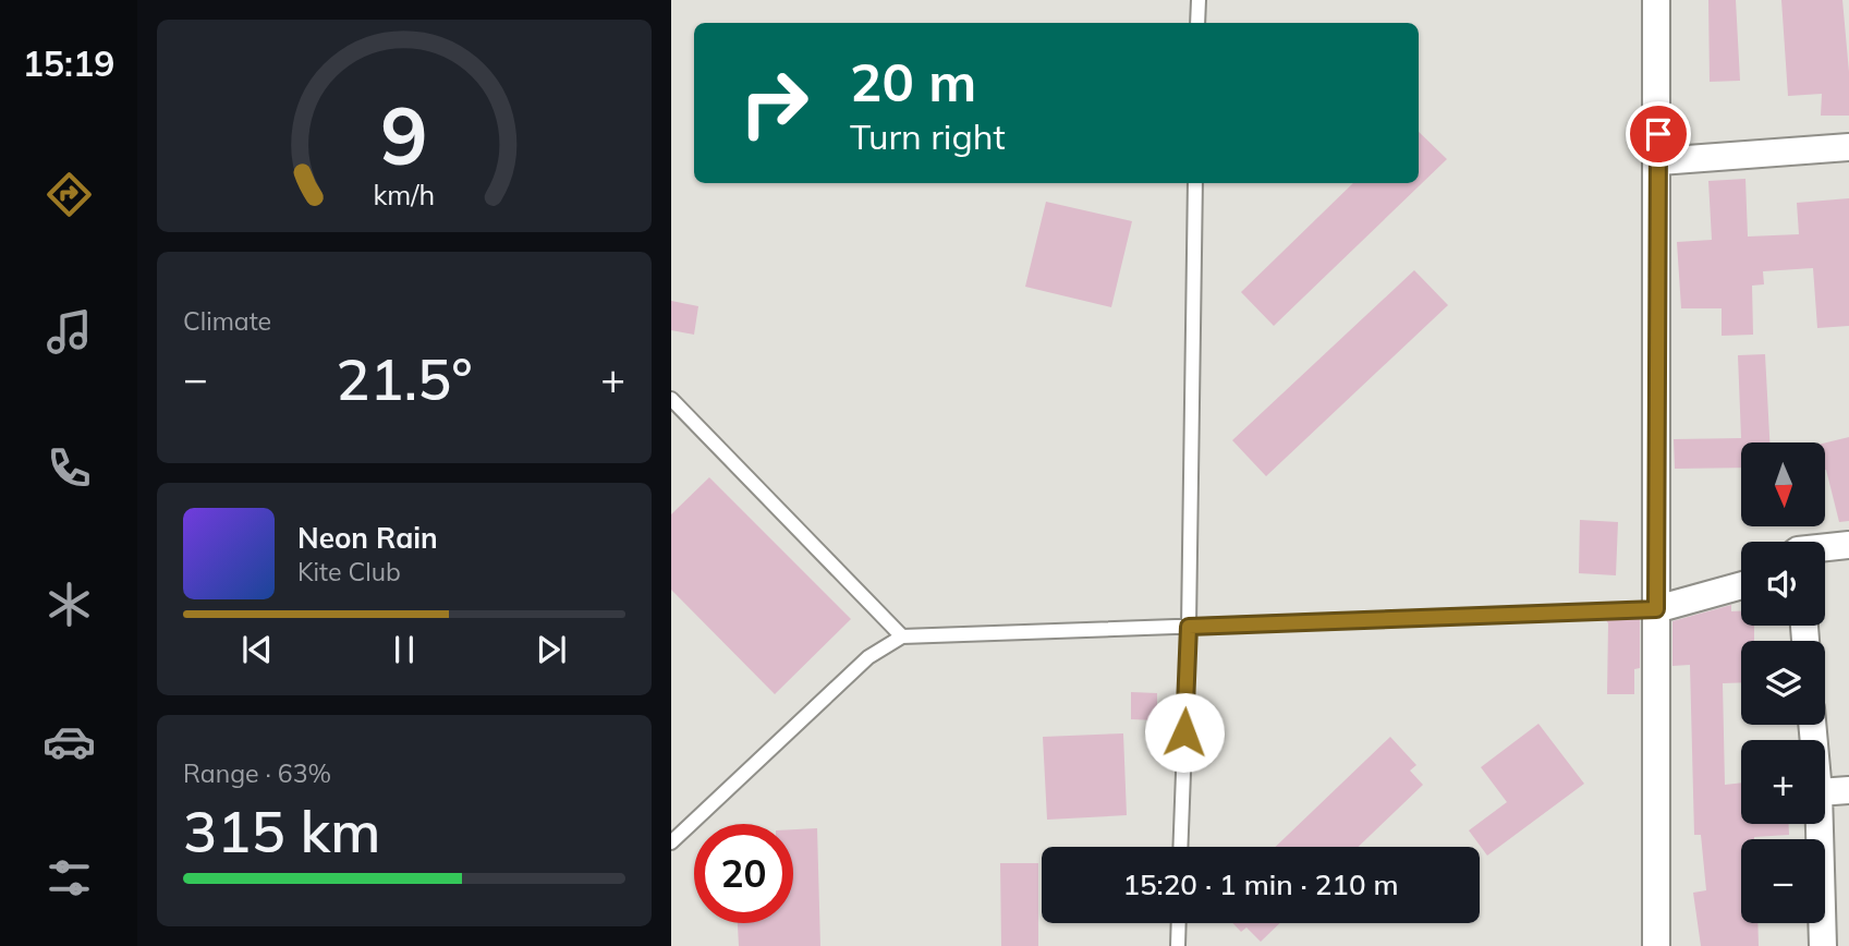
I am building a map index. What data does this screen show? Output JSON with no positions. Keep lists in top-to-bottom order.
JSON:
{
  "north": "bottom",
  "page": {
    "tabs": "15:19",
    "turn": ["20 m", "Turn right"],
    "tile": [
      "Climate",
      ["Range · 63%", "315 km"]
    ],
    "heat": ["−", "21.5°", "+"],
    "map_buttons": ["+", "−"],
    "song": ["Neon Rain", "Kite Club"],
    "limit": "20",
    "trip": "15:20 · 1 min · 210 m",
    "gauge": ["9", "km/h"]
  }
}
